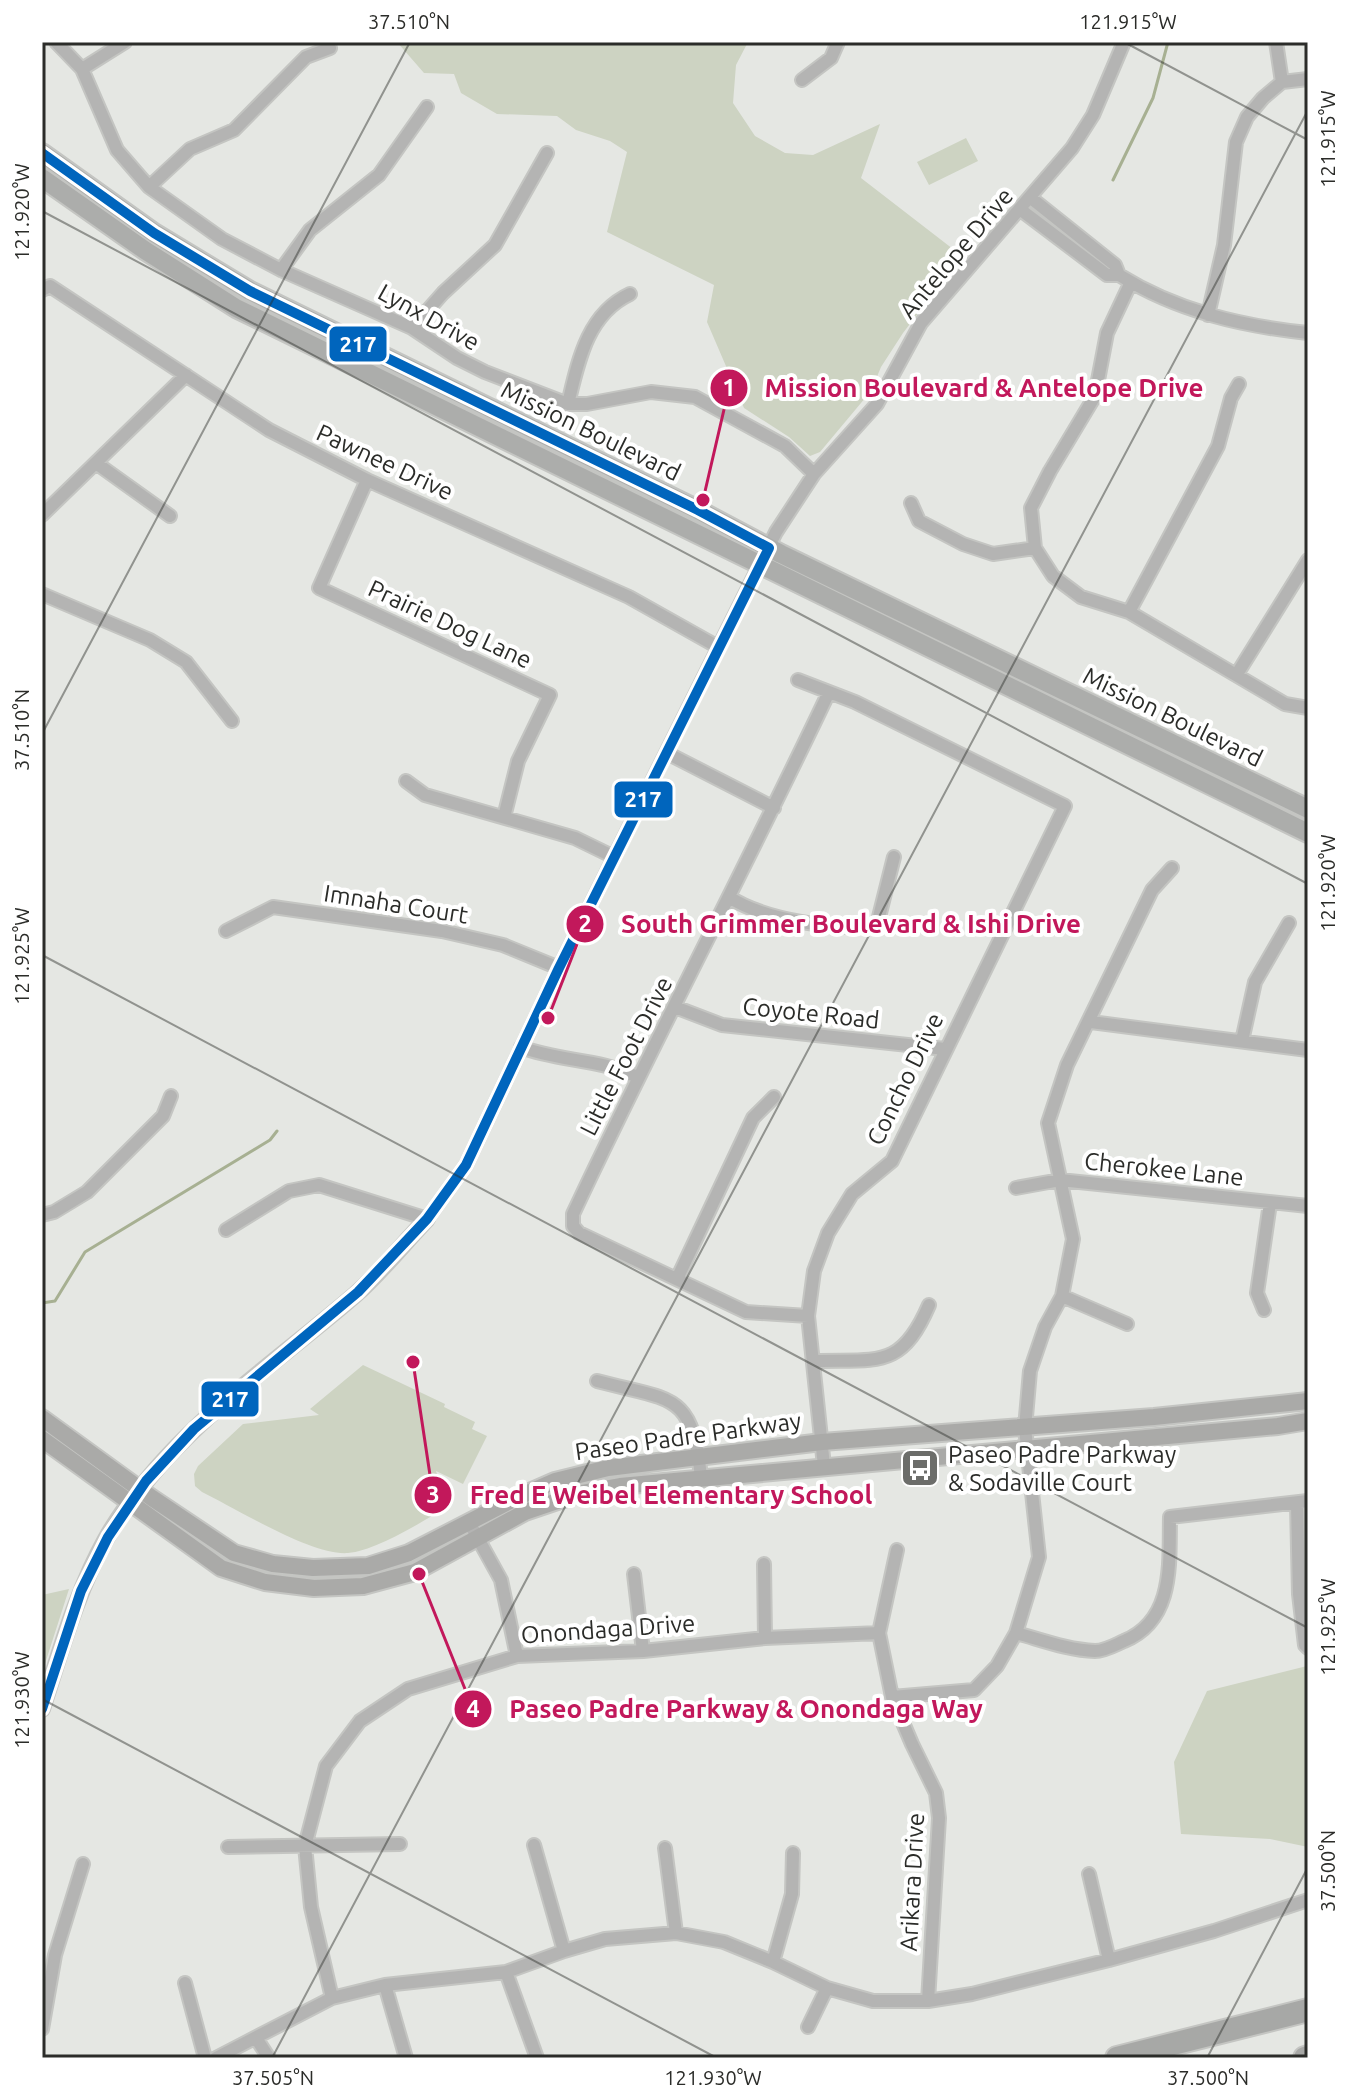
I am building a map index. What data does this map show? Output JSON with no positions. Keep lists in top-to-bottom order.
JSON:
{
  "streets": {
    "main road": ["Mission Boulevard", "Paseo Padre Parkway"],
    "street": [
      "Antelope Drive",
      "Lynx Drive",
      "Pawnee Drive",
      "Prairie Dog Lane",
      "Imnaha Court",
      "Coyote Road",
      "Little Foot Drive",
      "Concho Drive",
      "Cherokee Lane",
      "Onondaga Drive",
      "Arikara Drive"
    ]
  },
  "crossings": [
    ["Antelope Drive", "Lynx Drive"],
    ["Antelope Drive", "Mission Boulevard"],
    ["Antelope Drive", "Pawnee Drive"],
    ["Antelope Drive", "Imnaha Court"],
    ["Pawnee Drive", "Prairie Dog Lane"],
    ["Coyote Road", "Little Foot Drive"],
    ["Coyote Road", "Concho Drive"],
    ["Little Foot Drive", "Concho Drive"],
    ["Concho Drive", "Paseo Padre Parkway"],
    ["Onondaga Drive", "Arikara Drive"]
  ],
  "places": {
    "other": [
      "Mission Boulevard & Antelope Drive",
      "South Grimmer Boulevard & Ishi Drive",
      "Fred E Weibel Elementary School",
      "Paseo Padre Parkway & Onondaga Way"
    ],
    "bus stop": ["Paseo Padre Parkway & Sodaville Court"]
  },
  "lines": ["transit line 217"],
  "coordinates": [
    "37.510°N",
    "121.915°W",
    "121.920°W",
    "121.925°W",
    "121.930°W",
    "37.500°N",
    "37.505°N"
  ]
}
